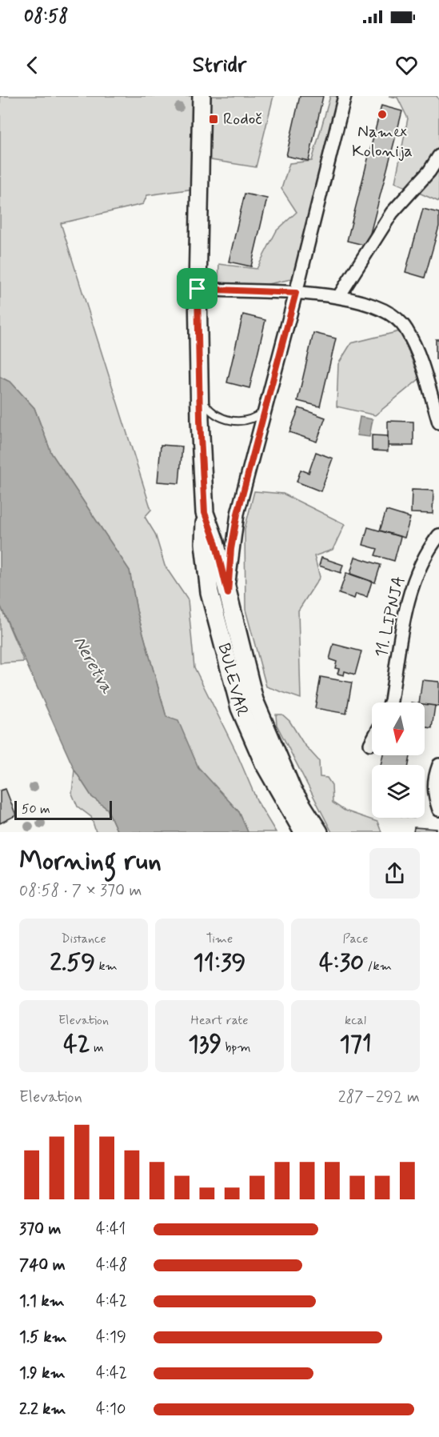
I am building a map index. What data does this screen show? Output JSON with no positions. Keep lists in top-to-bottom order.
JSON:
{
  "streets": {
    "main road": ["BULEVAR"],
    "street": ["11. LIPNJA"]
  },
  "water": ["Neretva"],
  "places": {
    "other": ["Namex Kolonija"],
    "transit": ["Rodoč"]
  },
  "scale_bar": "50 m",
  "north": "bottom",
  "page": {
    "status": "08:58",
    "header": "Stridr",
    "scale": "50 m",
    "heading": ["Morning run", "08:58 · 7 × 370 m"],
    "stats": [
      ["Distance", "2.59 km"],
      ["Time", "11:39"],
      ["Pace", "4:30 /km"],
      ["Elevation", "42 m"],
      ["Heart rate", "139 bpm"],
      ["kcal", "171"]
    ],
    "chart": ["Elevation", "287–292 m"],
    "list": [
      {
        "name": "370 m",
        "note": "4:41"
      },
      {
        "name": "740 m",
        "note": "4:48"
      },
      {
        "name": "1.1 km",
        "note": "4:42"
      },
      {
        "name": "1.5 km",
        "note": "4:19"
      },
      {
        "name": "1.9 km",
        "note": "4:42"
      },
      {
        "name": "2.2 km",
        "note": "4:10"
      }
    ]
  }
}
